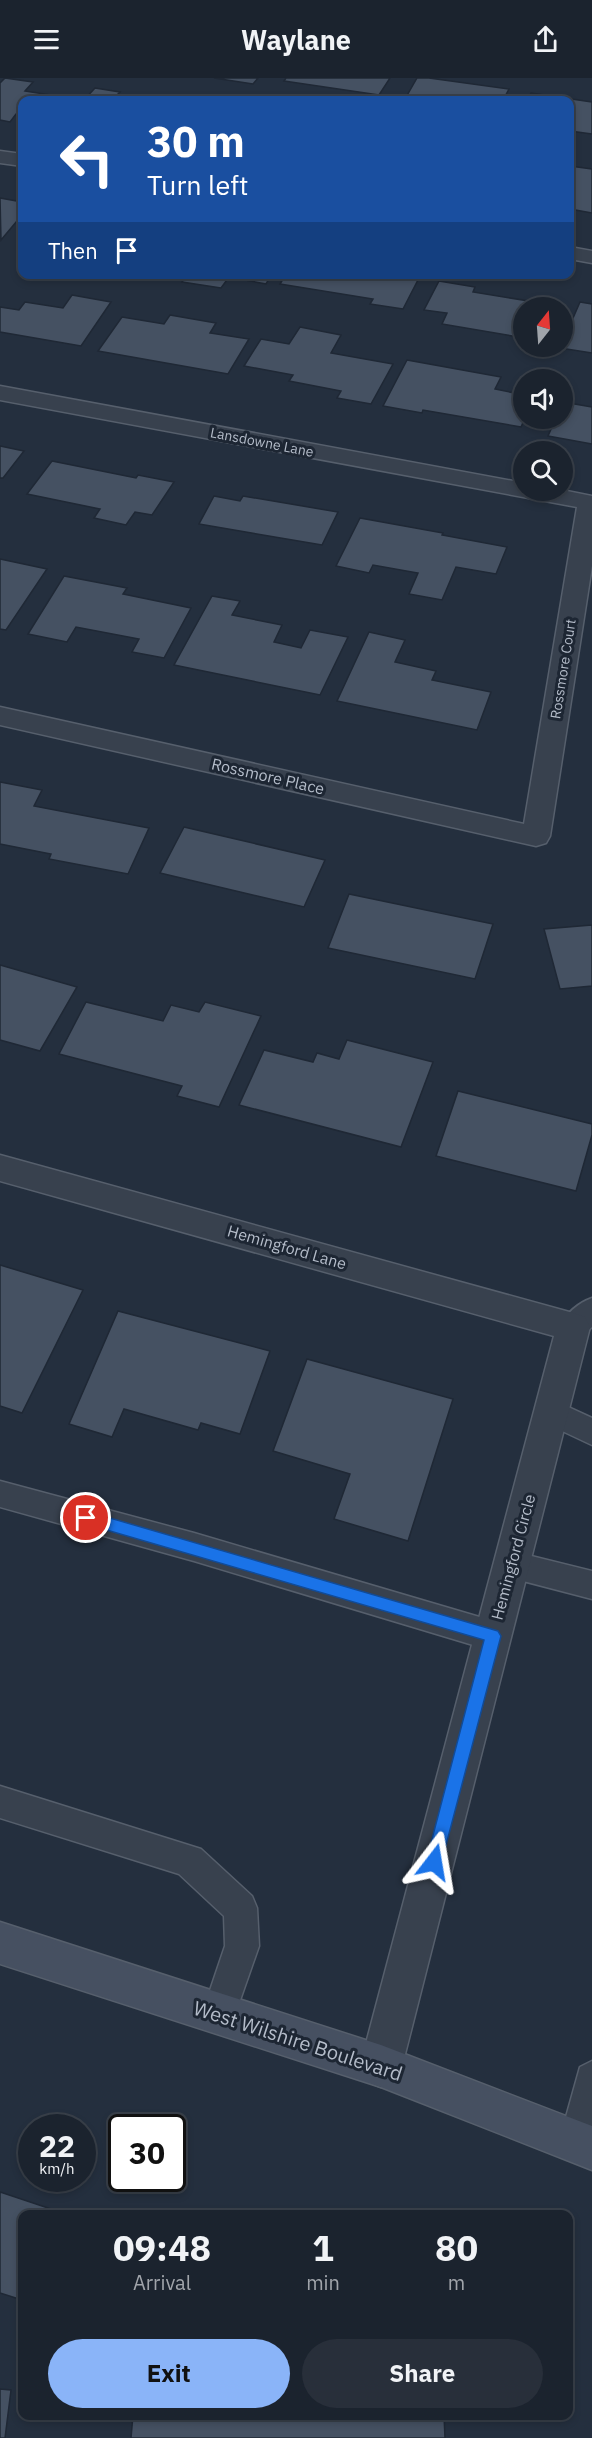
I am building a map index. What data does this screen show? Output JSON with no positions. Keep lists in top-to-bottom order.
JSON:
{
  "streets": {
    "street": [
      "Lansdowne Lane",
      "Rossmore Court",
      "Rossmore Place",
      "Hemingford Lane",
      "Hemingford Circle",
      "West Wilshire Boulevard"
    ]
  },
  "crossings": [
    ["Lansdowne Lane", "Rossmore Court"],
    ["Rossmore Court", "Rossmore Place"],
    ["Hemingford Lane", "Hemingford Circle"],
    ["Hemingford Circle", "West Wilshire Boulevard"]
  ],
  "north": "top",
  "page": {
    "header": "Waylane",
    "turn": ["30 m", "Turn left"],
    "then": "Then",
    "speed": "22 km/h",
    "limit": "30",
    "eta": [
      "09:48",
      "Arrival",
      "1",
      "min",
      "80",
      "m"
    ],
    "buttons": ["Exit", "Share"]
  }
}
